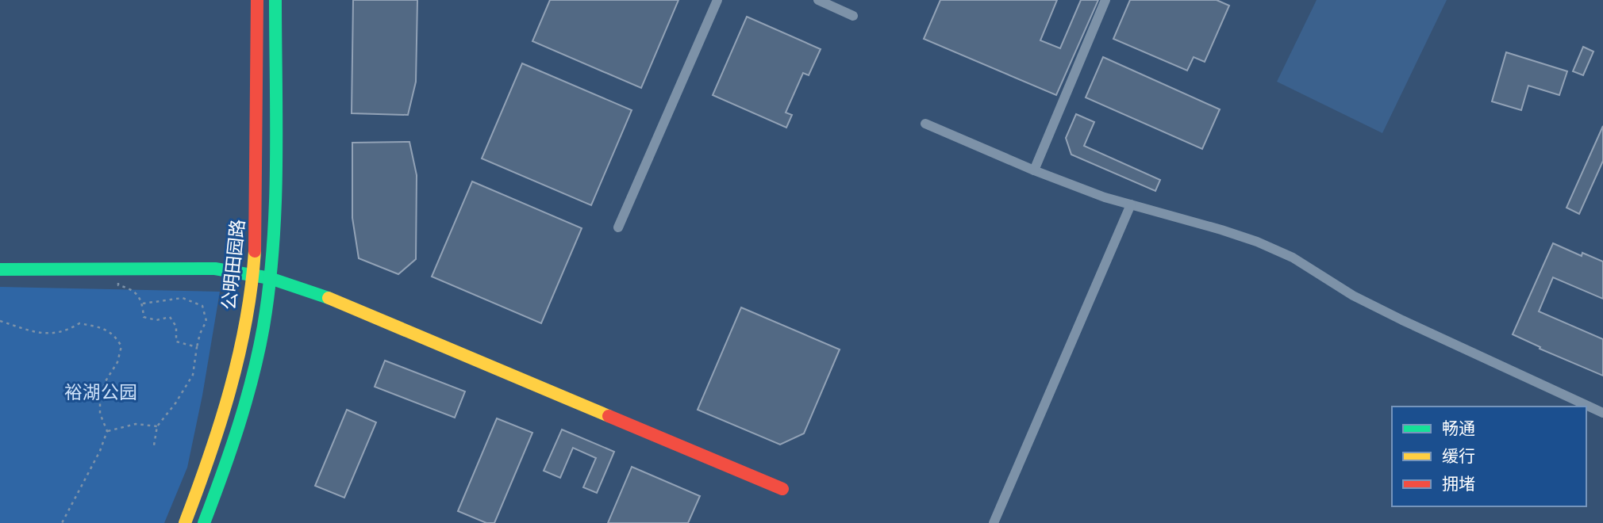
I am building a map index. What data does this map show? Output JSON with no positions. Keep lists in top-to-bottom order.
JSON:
{
  "streets": {
    "street": ["公明田园路"]
  },
  "parks": ["裕湖公园"],
  "legend": ["畅通", "缓行", "拥堵"]
}
